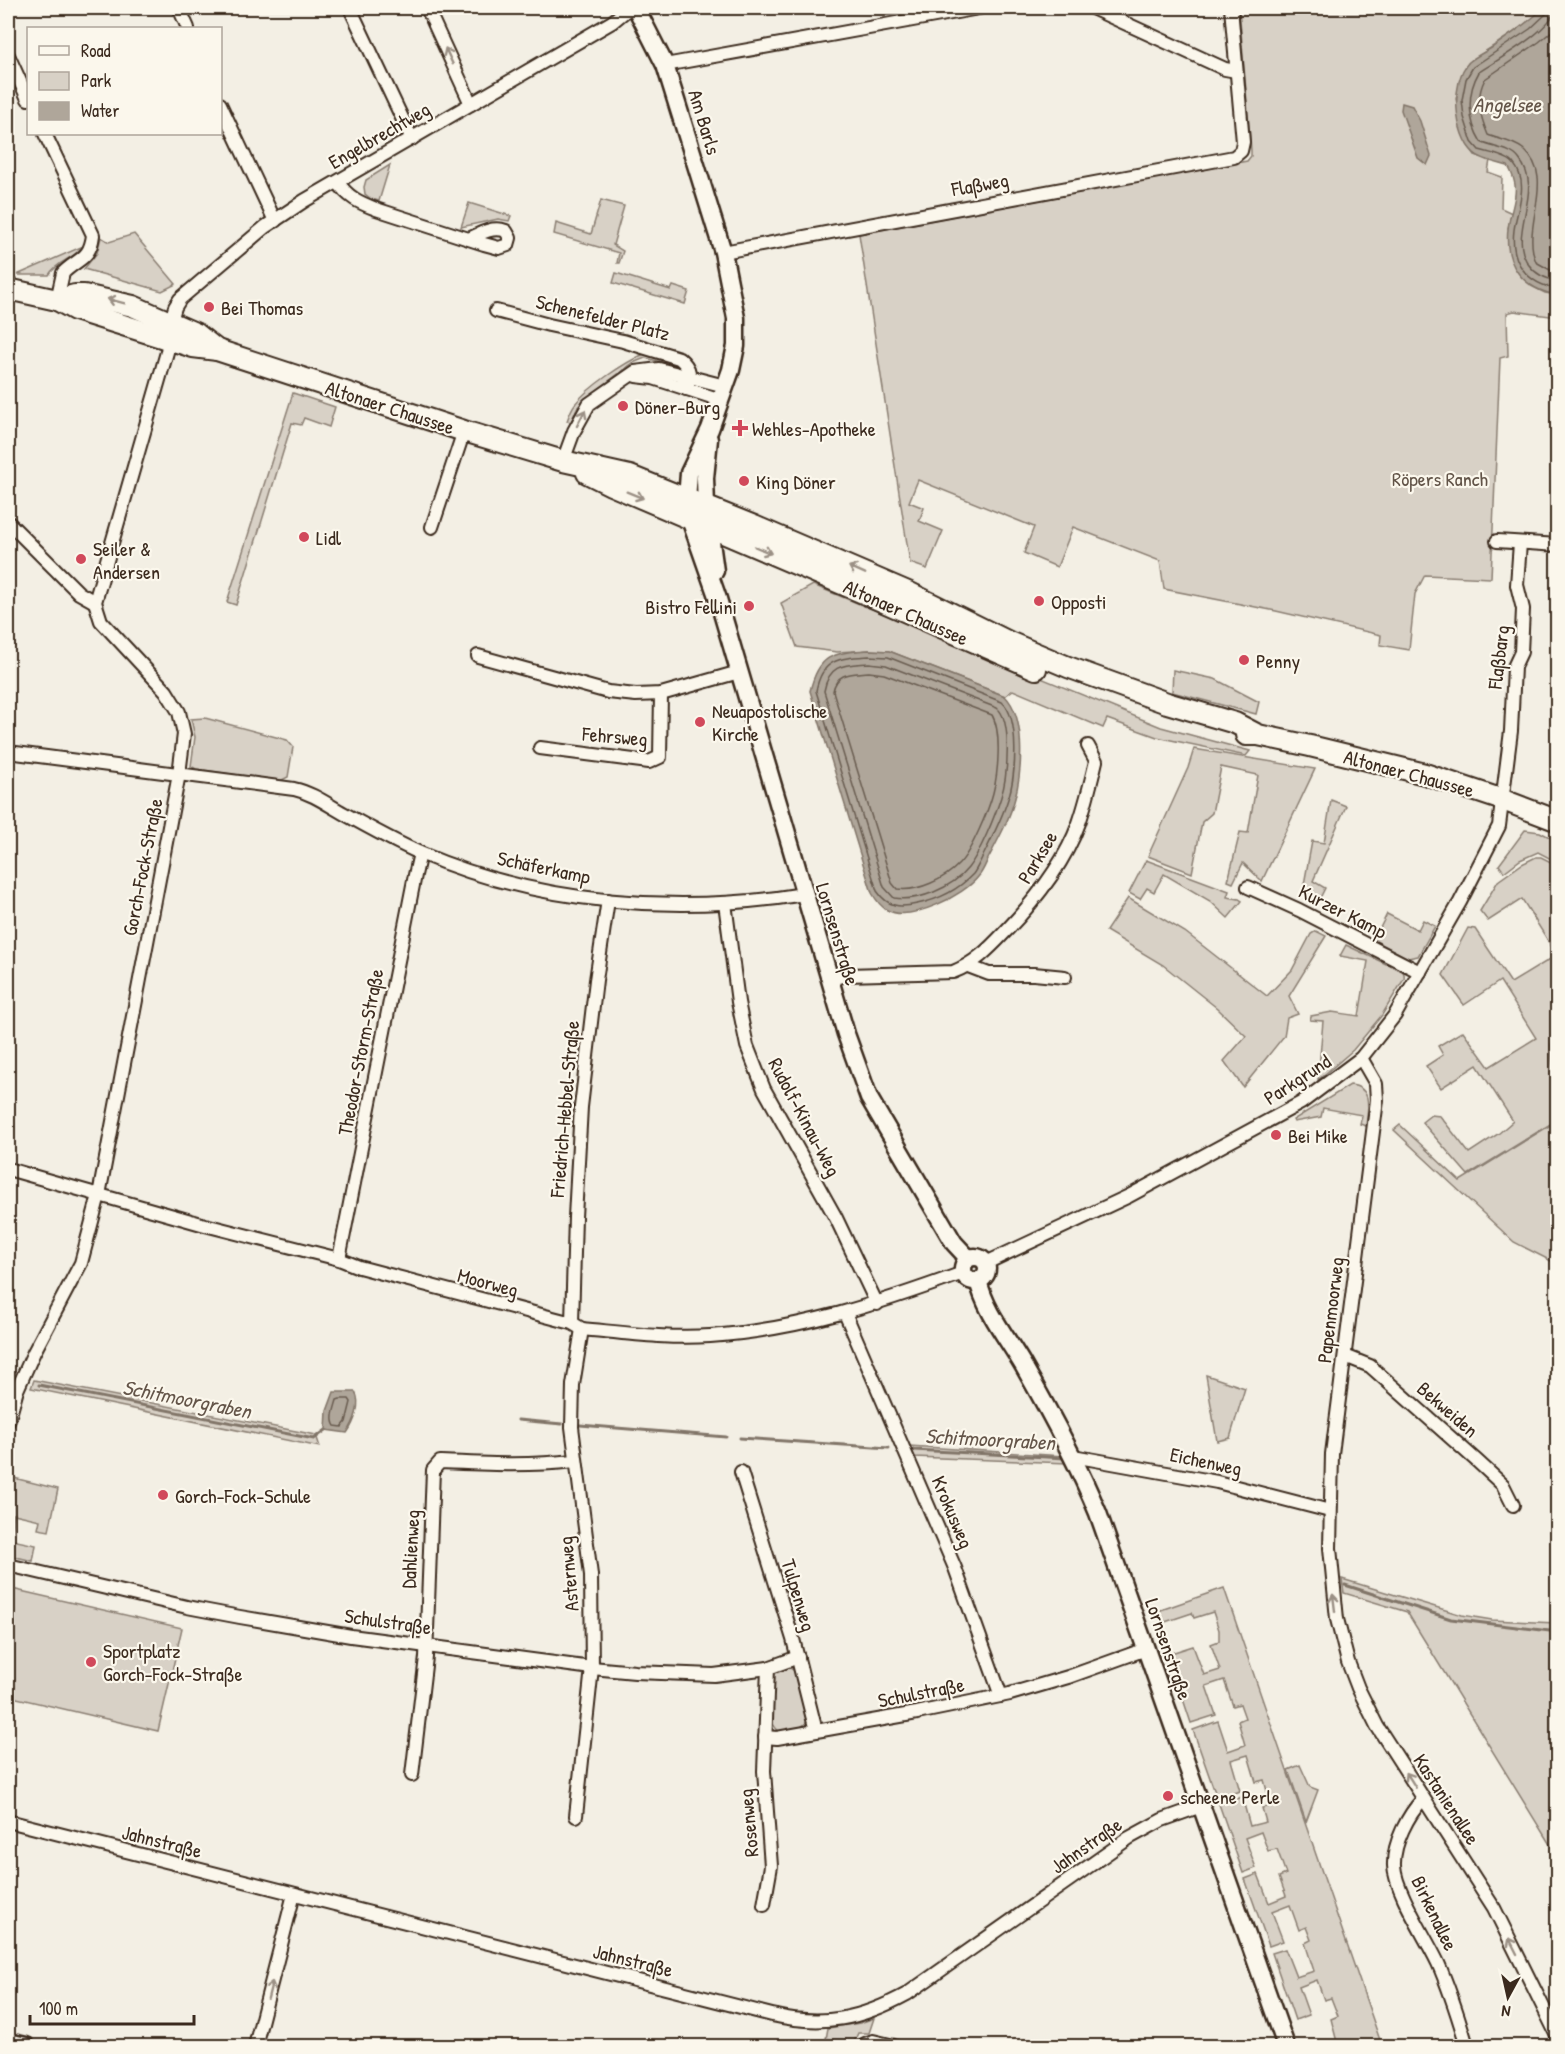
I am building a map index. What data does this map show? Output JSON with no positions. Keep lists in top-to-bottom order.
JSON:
{
  "streets": {
    "main road": ["Altonaer Chaussee"],
    "street": [
      "Am Barls",
      "Engelbrechtweg",
      "Flaßweg",
      "Schenefelder Platz",
      "Flaßbarg",
      "Fehrsweg",
      "Parksee",
      "Gorch-Fock-Straße",
      "Schäferkamp",
      "Kurzer Kamp",
      "Lornsenstraße",
      "Theodor-Storm-Straße",
      "Parkgrund",
      "Friedrich-Hebbel-Straße",
      "Rudolf-Kinau-Weg",
      "Moorweg",
      "Papenmoorweg",
      "Bekweiden",
      "Eichenweg",
      "Krokusweg",
      "Dahlienweg",
      "Asternweg",
      "Tulpenweg",
      "Schulstraße",
      "Kastanienallee",
      "Rosenweg",
      "Jahnstraße",
      "Birkenallee"
    ]
  },
  "crossings": [
    ["Am Barls", "Flaßweg"],
    ["Engelbrechtweg", "Altonaer Chaussee"],
    ["Schenefelder Platz", "Altonaer Chaussee"],
    ["Altonaer Chaussee", "Flaßbarg"],
    ["Altonaer Chaussee", "Lornsenstraße"],
    ["Altonaer Chaussee", "Parkgrund"],
    ["Flaßbarg", "Parkgrund"],
    ["Parksee", "Lornsenstraße"],
    ["Gorch-Fock-Straße", "Schäferkamp"],
    ["Gorch-Fock-Straße", "Moorweg"],
    ["Schäferkamp", "Lornsenstraße"],
    ["Schäferkamp", "Theodor-Storm-Straße"],
    ["Schäferkamp", "Friedrich-Hebbel-Straße"],
    ["Schäferkamp", "Rudolf-Kinau-Weg"],
    ["Kurzer Kamp", "Parkgrund"],
    ["Lornsenstraße", "Moorweg"],
    ["Lornsenstraße", "Eichenweg"],
    ["Lornsenstraße", "Schulstraße"],
    ["Lornsenstraße", "Jahnstraße"],
    ["Theodor-Storm-Straße", "Moorweg"],
    ["Parkgrund", "Papenmoorweg"],
    ["Friedrich-Hebbel-Straße", "Moorweg"],
    ["Friedrich-Hebbel-Straße", "Asternweg"],
    ["Rudolf-Kinau-Weg", "Moorweg"],
    ["Moorweg", "Krokusweg"],
    ["Moorweg", "Asternweg"],
    ["Papenmoorweg", "Bekweiden"],
    ["Papenmoorweg", "Eichenweg"],
    ["Papenmoorweg", "Kastanienallee"],
    ["Krokusweg", "Schulstraße"],
    ["Dahlienweg", "Asternweg"],
    ["Dahlienweg", "Schulstraße"],
    ["Asternweg", "Schulstraße"],
    ["Tulpenweg", "Schulstraße"],
    ["Schulstraße", "Rosenweg"],
    ["Kastanienallee", "Birkenallee"]
  ],
  "one_way": ["Kastanienallee"],
  "water": ["Angelsee", "Schitmoorgraben"],
  "parks": ["Röpers Ranch"],
  "places": {
    "other": [
      "Bei Thomas",
      "Döner-Burg",
      "King Döner",
      "Lidl",
      "Seiler & Andersen",
      "Opposti",
      "Bistro Fellini",
      "Penny",
      "Neuapostolische Kirche",
      "Bei Mike",
      "Gorch-Fock-Schule",
      "Sportplatz Gorch-Fock-Straße",
      "scheene Perle"
    ],
    "health": ["Wehles-Apotheke"]
  },
  "legend": ["Road", "Park", "Water"],
  "scale_bar": "100 m",
  "north": "bottom"
}
